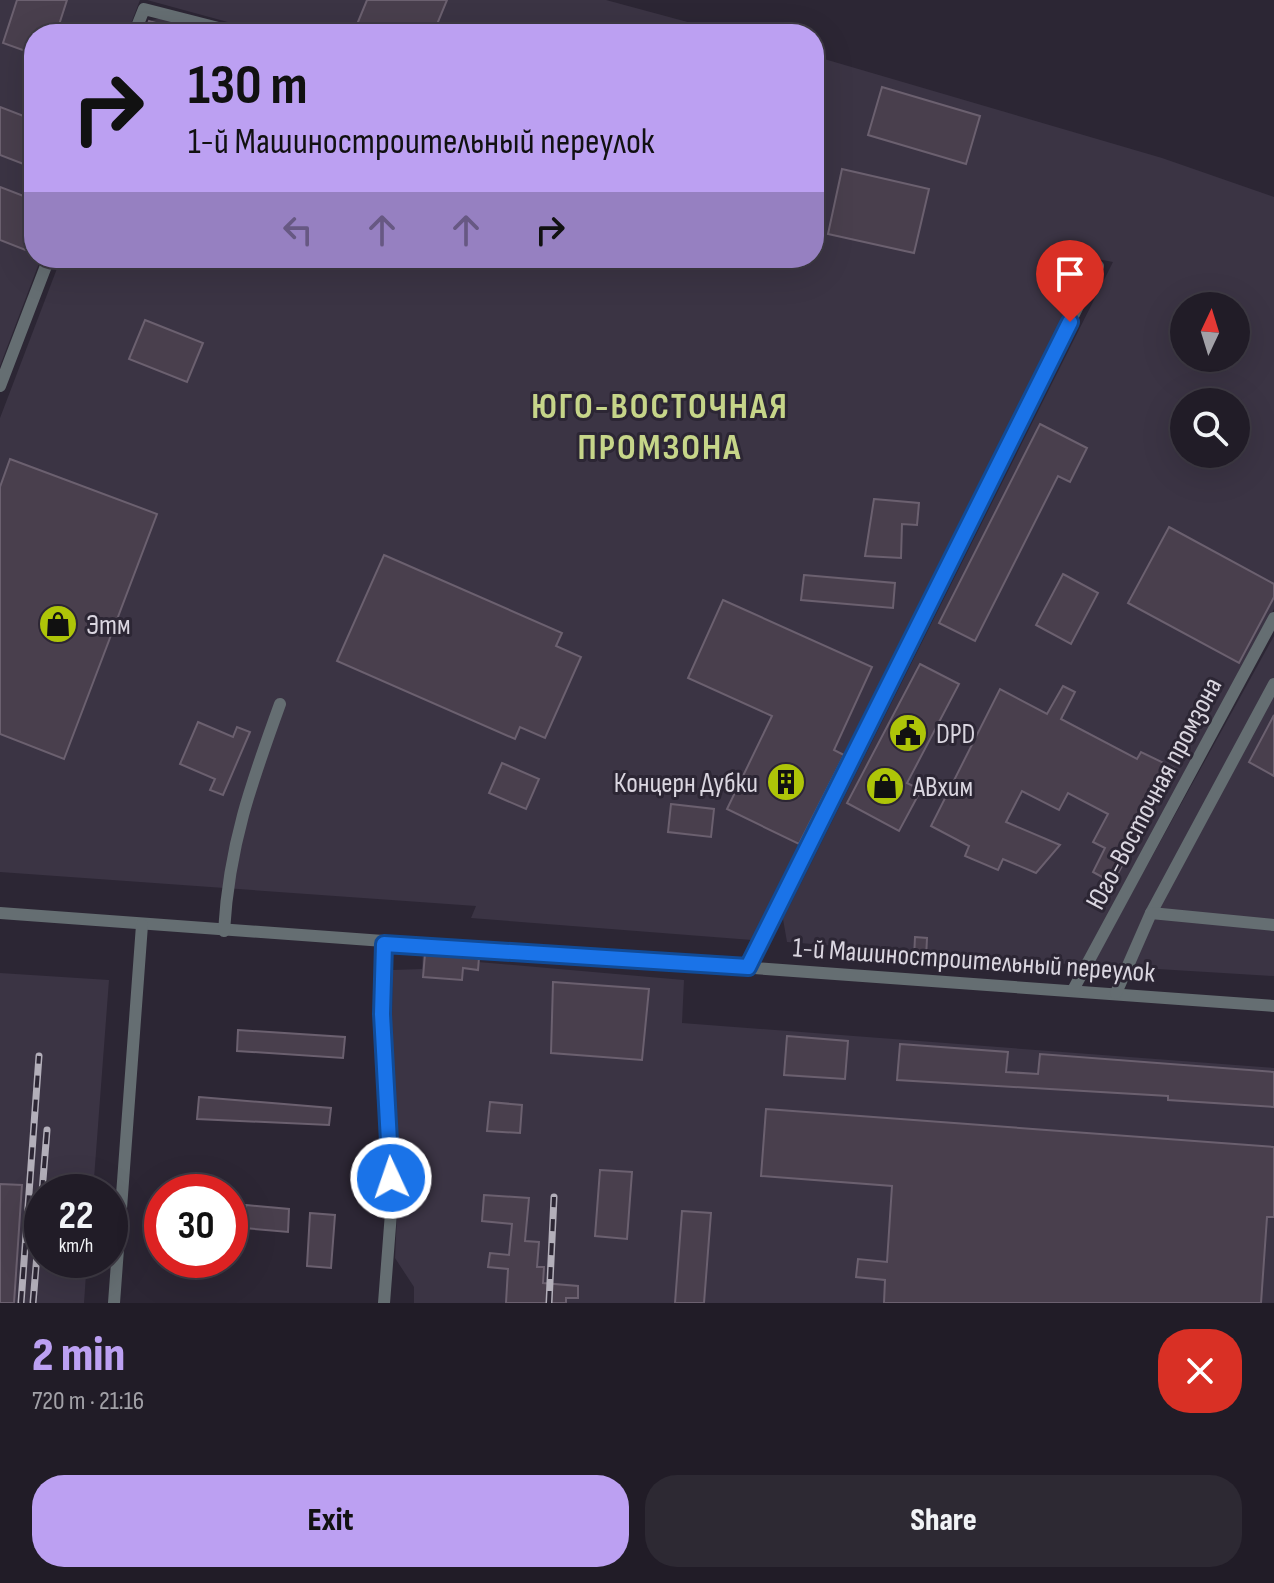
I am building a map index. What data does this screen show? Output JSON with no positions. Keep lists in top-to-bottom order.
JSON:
{
  "streets": {
    "street": ["Юго-Восточная промзона", "1-й Машиностроительный переулок"]
  },
  "crossings": [
    ["Юго-Восточная промзона", "1-й Машиностроительный переулок"]
  ],
  "districts": ["ЮГО-ВОСТОЧНАЯ ПРОМЗОНА"],
  "places": {
    "shop": ["Этм", "АВхим"],
    "public building": ["DPD"],
    "building": ["Концерн Дубки"]
  },
  "north": "top",
  "page": {
    "turn": ["130 m", "1-й Машиностроительный переулок"],
    "speed": "22 km/h",
    "limit": "30",
    "heading": ["2 min", "720 m · 21:16"],
    "buttons": ["Exit", "Share"]
  }
}
